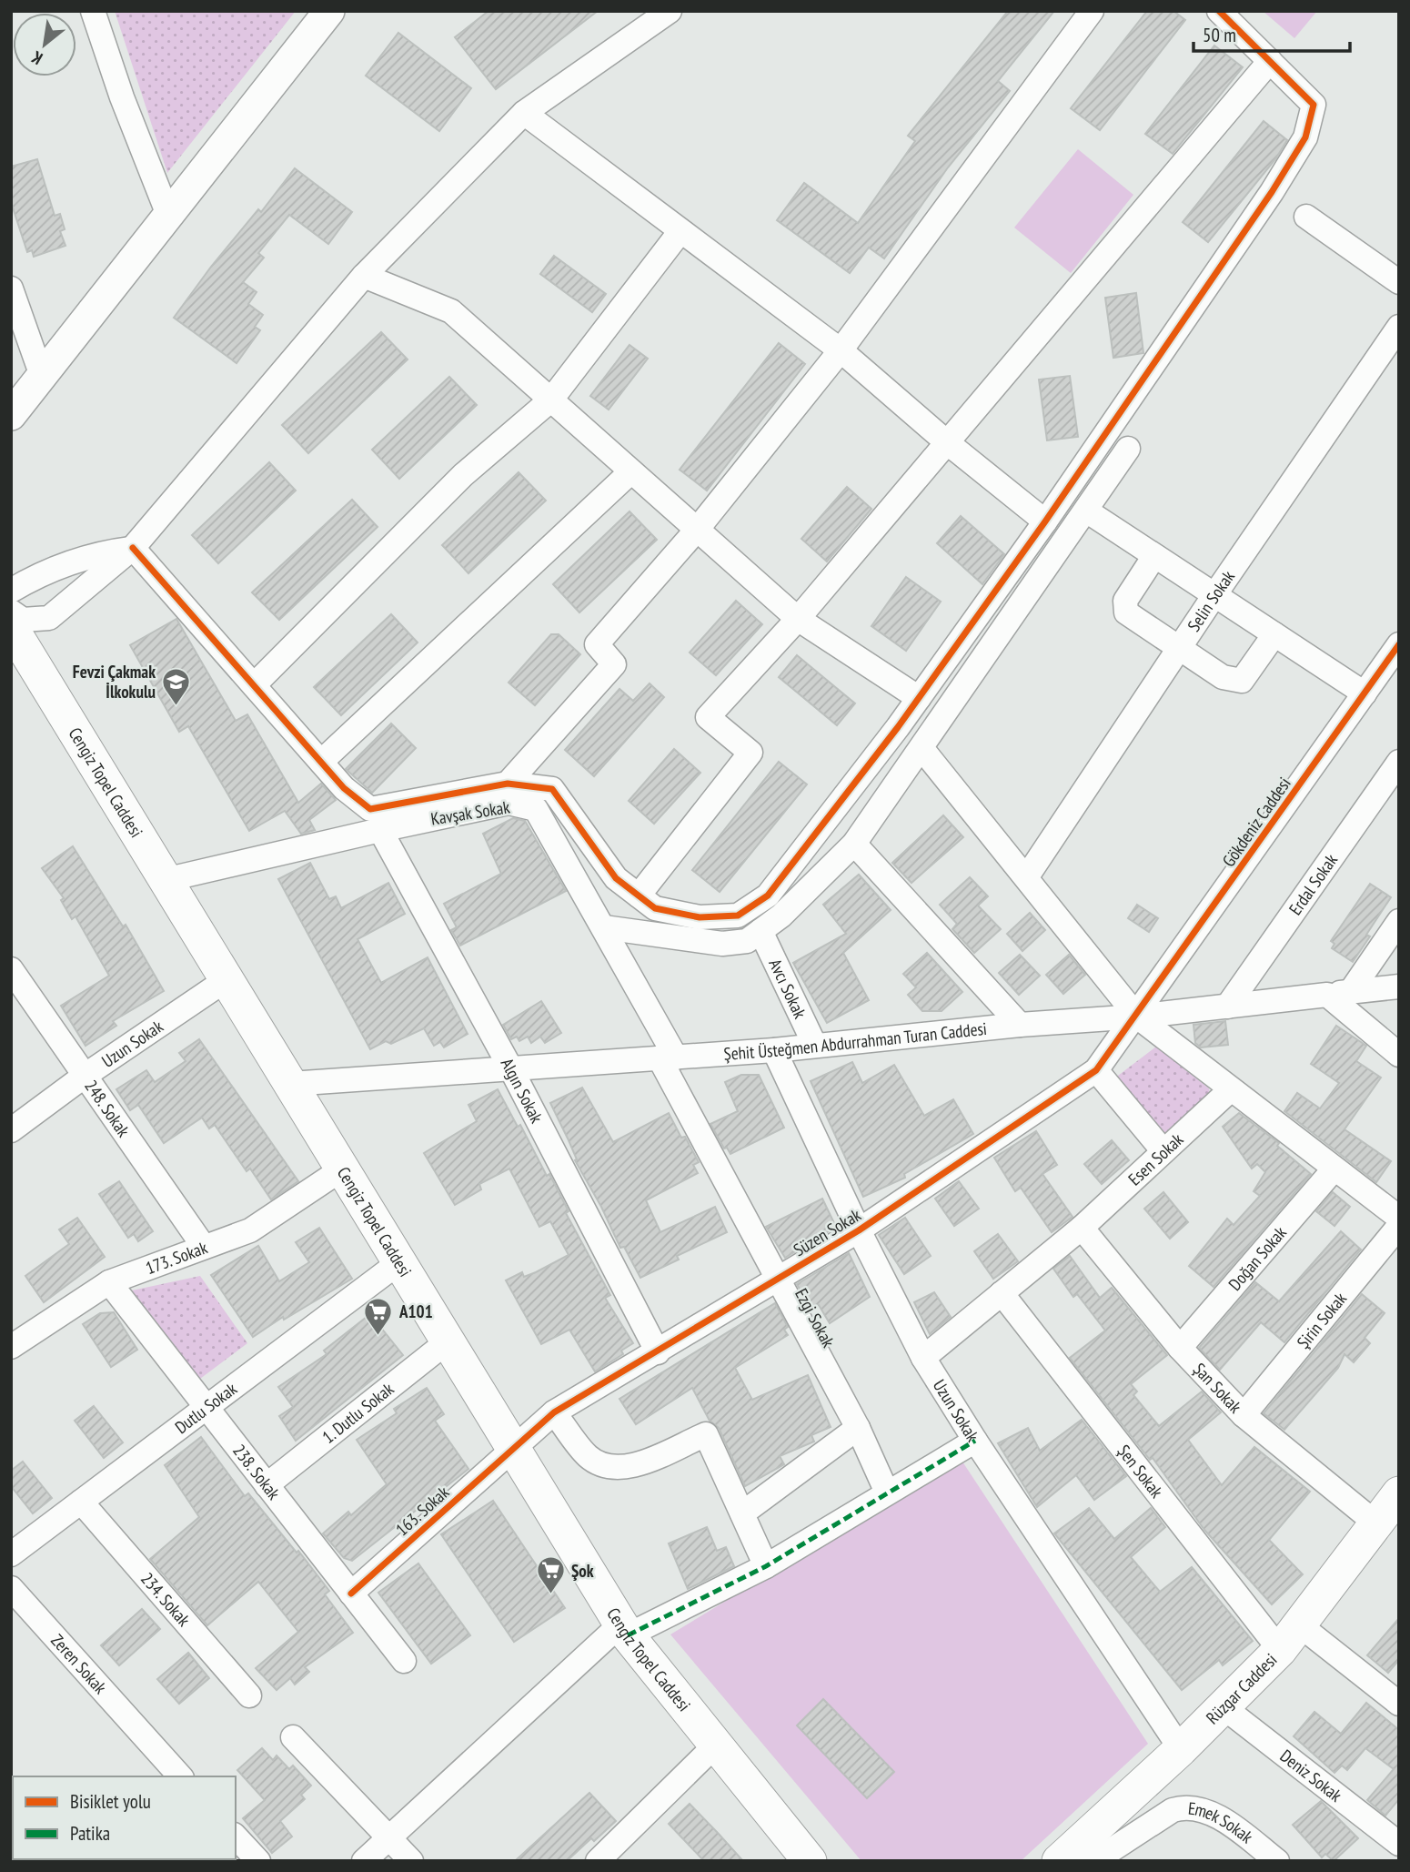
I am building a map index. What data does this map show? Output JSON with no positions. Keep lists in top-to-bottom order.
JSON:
{
  "streets": {
    "main road": ["Cengiz Topel Caddesi", "Rüzgar Caddesi"],
    "street": [
      "Selin Sokak",
      "Kavşak Sokak",
      "Gökdeniz Caddesi",
      "Erdal Sokak",
      "Avcı Sokak",
      "Şehit Üsteğmen Abdurrahman Turan Caddesi",
      "Uzun Sokak",
      "Algın Sokak",
      "248. Sokak",
      "Esen Sokak",
      "Süzen Sokak",
      "173. Sokak",
      "Doğan Sokak",
      "Ezgi Sokak",
      "Şirin Sokak",
      "Şan Sokak",
      "Dutlu Sokak",
      "1. Dutlu Sokak",
      "238. Sokak",
      "Şen Sokak",
      "163. Sokak",
      "234. Sokak",
      "Zeren Sokak",
      "Deniz Sokak",
      "Emek Sokak"
    ]
  },
  "crossings": [
    ["Cengiz Topel Caddesi", "Kavşak Sokak"],
    ["Cengiz Topel Caddesi", "Şehit Üsteğmen Abdurrahman Turan Caddesi"],
    ["Cengiz Topel Caddesi", "Uzun Sokak"],
    ["Cengiz Topel Caddesi", "Süzen Sokak"],
    ["Cengiz Topel Caddesi", "173. Sokak"],
    ["Cengiz Topel Caddesi", "Dutlu Sokak"],
    ["Cengiz Topel Caddesi", "1. Dutlu Sokak"],
    ["Cengiz Topel Caddesi", "163. Sokak"],
    ["Kavşak Sokak", "Şehit Üsteğmen Abdurrahman Turan Caddesi"],
    ["Kavşak Sokak", "Algın Sokak"],
    ["Kavşak Sokak", "Ezgi Sokak"],
    ["Gökdeniz Caddesi", "Şehit Üsteğmen Abdurrahman Turan Caddesi"],
    ["Gökdeniz Caddesi", "Süzen Sokak"],
    ["Erdal Sokak", "Şehit Üsteğmen Abdurrahman Turan Caddesi"],
    ["Avcı Sokak", "Şehit Üsteğmen Abdurrahman Turan Caddesi"],
    ["Şehit Üsteğmen Abdurrahman Turan Caddesi", "Uzun Sokak"],
    ["Şehit Üsteğmen Abdurrahman Turan Caddesi", "Algın Sokak"],
    ["Şehit Üsteğmen Abdurrahman Turan Caddesi", "Süzen Sokak"],
    ["Şehit Üsteğmen Abdurrahman Turan Caddesi", "Ezgi Sokak"],
    ["Uzun Sokak", "248. Sokak"],
    ["Uzun Sokak", "Esen Sokak"],
    ["Uzun Sokak", "Süzen Sokak"],
    ["Uzun Sokak", "Rüzgar Caddesi"],
    ["Algın Sokak", "Süzen Sokak"],
    ["248. Sokak", "173. Sokak"],
    ["Esen Sokak", "Şan Sokak"],
    ["Esen Sokak", "Şen Sokak"],
    ["Süzen Sokak", "Ezgi Sokak"],
    ["Süzen Sokak", "163. Sokak"],
    ["173. Sokak", "238. Sokak"],
    ["Doğan Sokak", "Şan Sokak"],
    ["Şirin Sokak", "Şan Sokak"],
    ["Şan Sokak", "Rüzgar Caddesi"],
    ["Dutlu Sokak", "238. Sokak"],
    ["Dutlu Sokak", "234. Sokak"],
    ["1. Dutlu Sokak", "238. Sokak"],
    ["238. Sokak", "163. Sokak"],
    ["Şen Sokak", "Rüzgar Caddesi"],
    ["Rüzgar Caddesi", "Deniz Sokak"]
  ],
  "places": {
    "school or university": ["Fevzi Çakmak İlkokulu"],
    "supermarket": ["A101", "Şok"]
  },
  "legend": ["Bisiklet yolu", "Patika"],
  "scale_bar": "50 m",
  "north": "bottom left"
}
